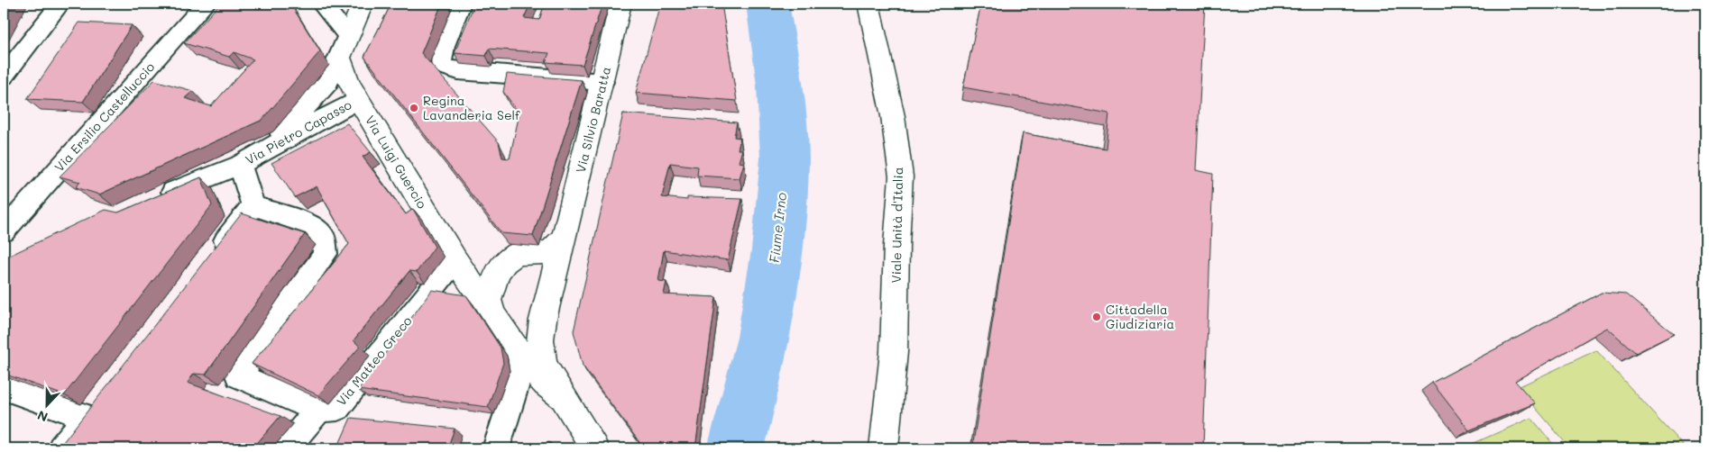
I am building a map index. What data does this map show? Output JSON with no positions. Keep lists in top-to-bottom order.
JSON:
{
  "streets": {
    "main road": ["Via Silvio Baratta", "Via Luigi Guercio", "Viale Unità d'Italia"],
    "street": ["Via Ersilio Castelluccio", "Via Pietro Capasso", "Via Matteo Greco"]
  },
  "crossings": [
    ["Via Pietro Capasso", "Via Luigi Guercio"],
    ["Via Luigi Guercio", "Via Matteo Greco"]
  ],
  "water": ["Fiume Irno"],
  "places": ["Regina Lavanderia Self", "Cittadella Giudiziaria"],
  "north": "bottom"
}
